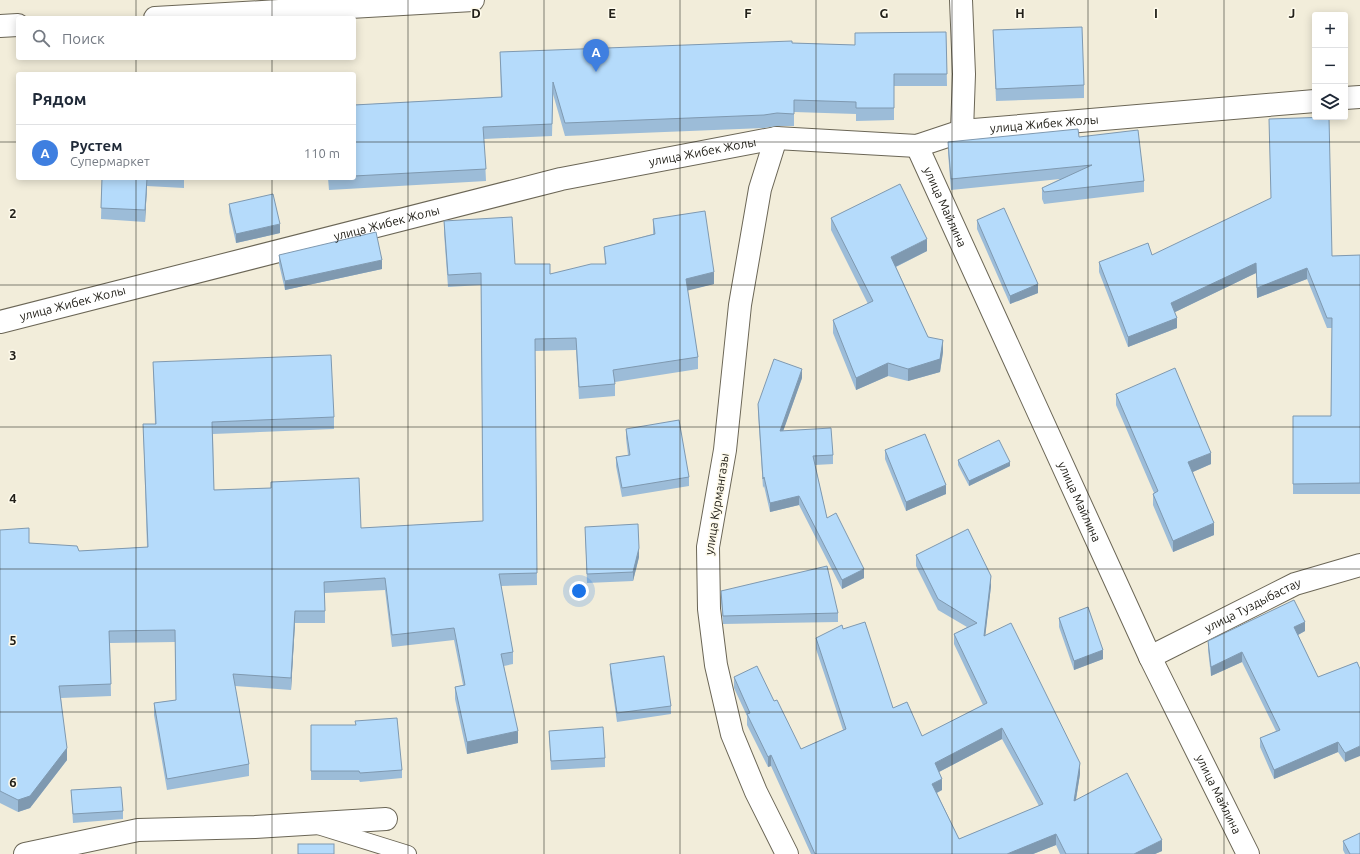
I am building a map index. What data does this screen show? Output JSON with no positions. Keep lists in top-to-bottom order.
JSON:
{
  "streets": {
    "street": [
      "улица Жибек Жолы",
      "улица Майлина",
      "улица Курмангазы",
      "улица Туздыбастау"
    ]
  },
  "crossings": [
    ["улица Жибек Жолы", "улица Майлина"],
    ["улица Жибек Жолы", "улица Курмангазы"],
    ["улица Майлина", "улица Туздыбастау"]
  ],
  "page": {
    "map_buttons": ["+", "−"],
    "search": "Поиск",
    "pins": "A",
    "heading": "Рядом",
    "list": [
      {
        "mark": "A",
        "name": "Рустем",
        "note": "Супермаркет",
        "value": "110 m"
      }
    ]
  },
  "grid": {
    "columns": [
      "D",
      "E",
      "F",
      "G",
      "H",
      "I",
      "J"
    ],
    "rows": [
      "2",
      "3",
      "4",
      "5",
      "6"
    ]
  }
}
